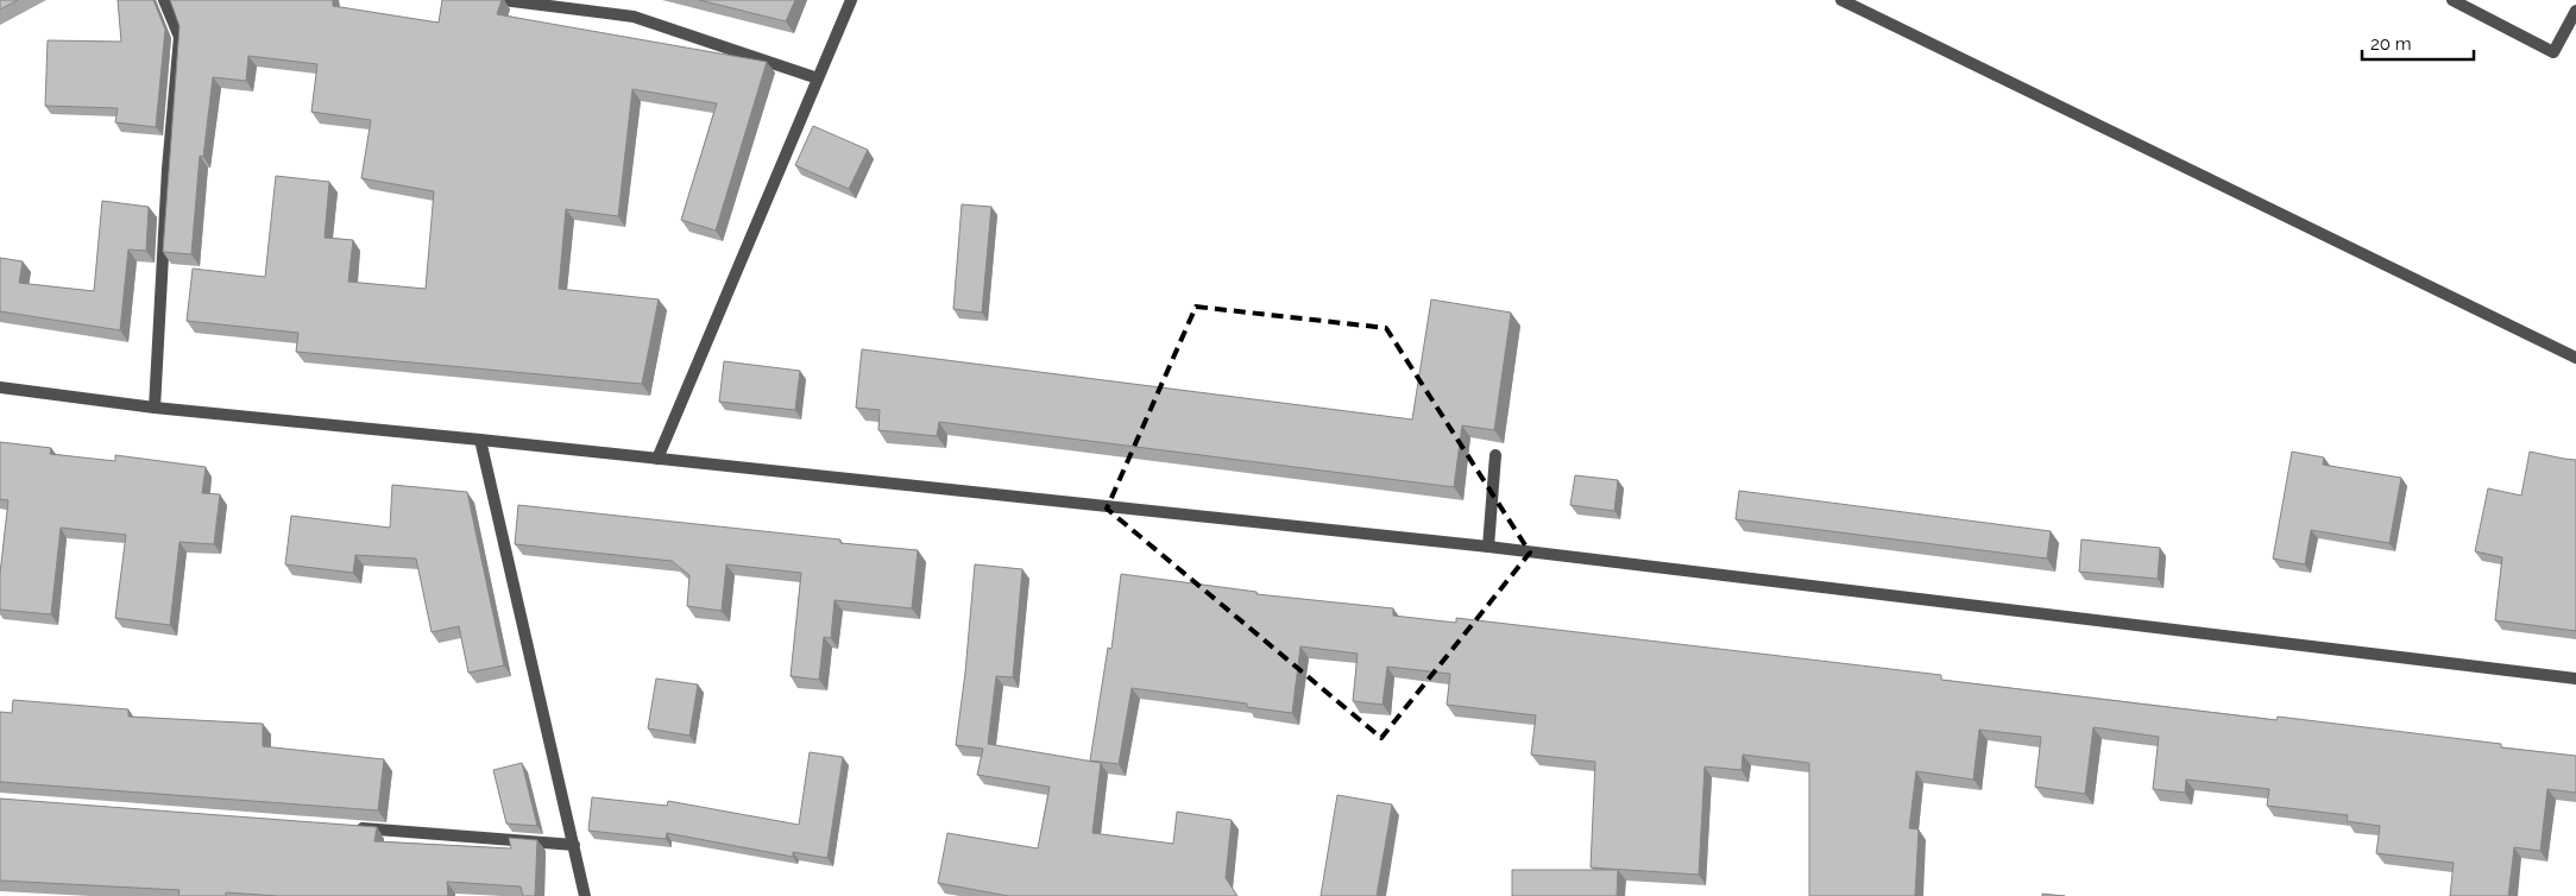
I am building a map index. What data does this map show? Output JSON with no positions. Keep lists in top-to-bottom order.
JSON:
{
  "scale_bar": "20 m"
}
